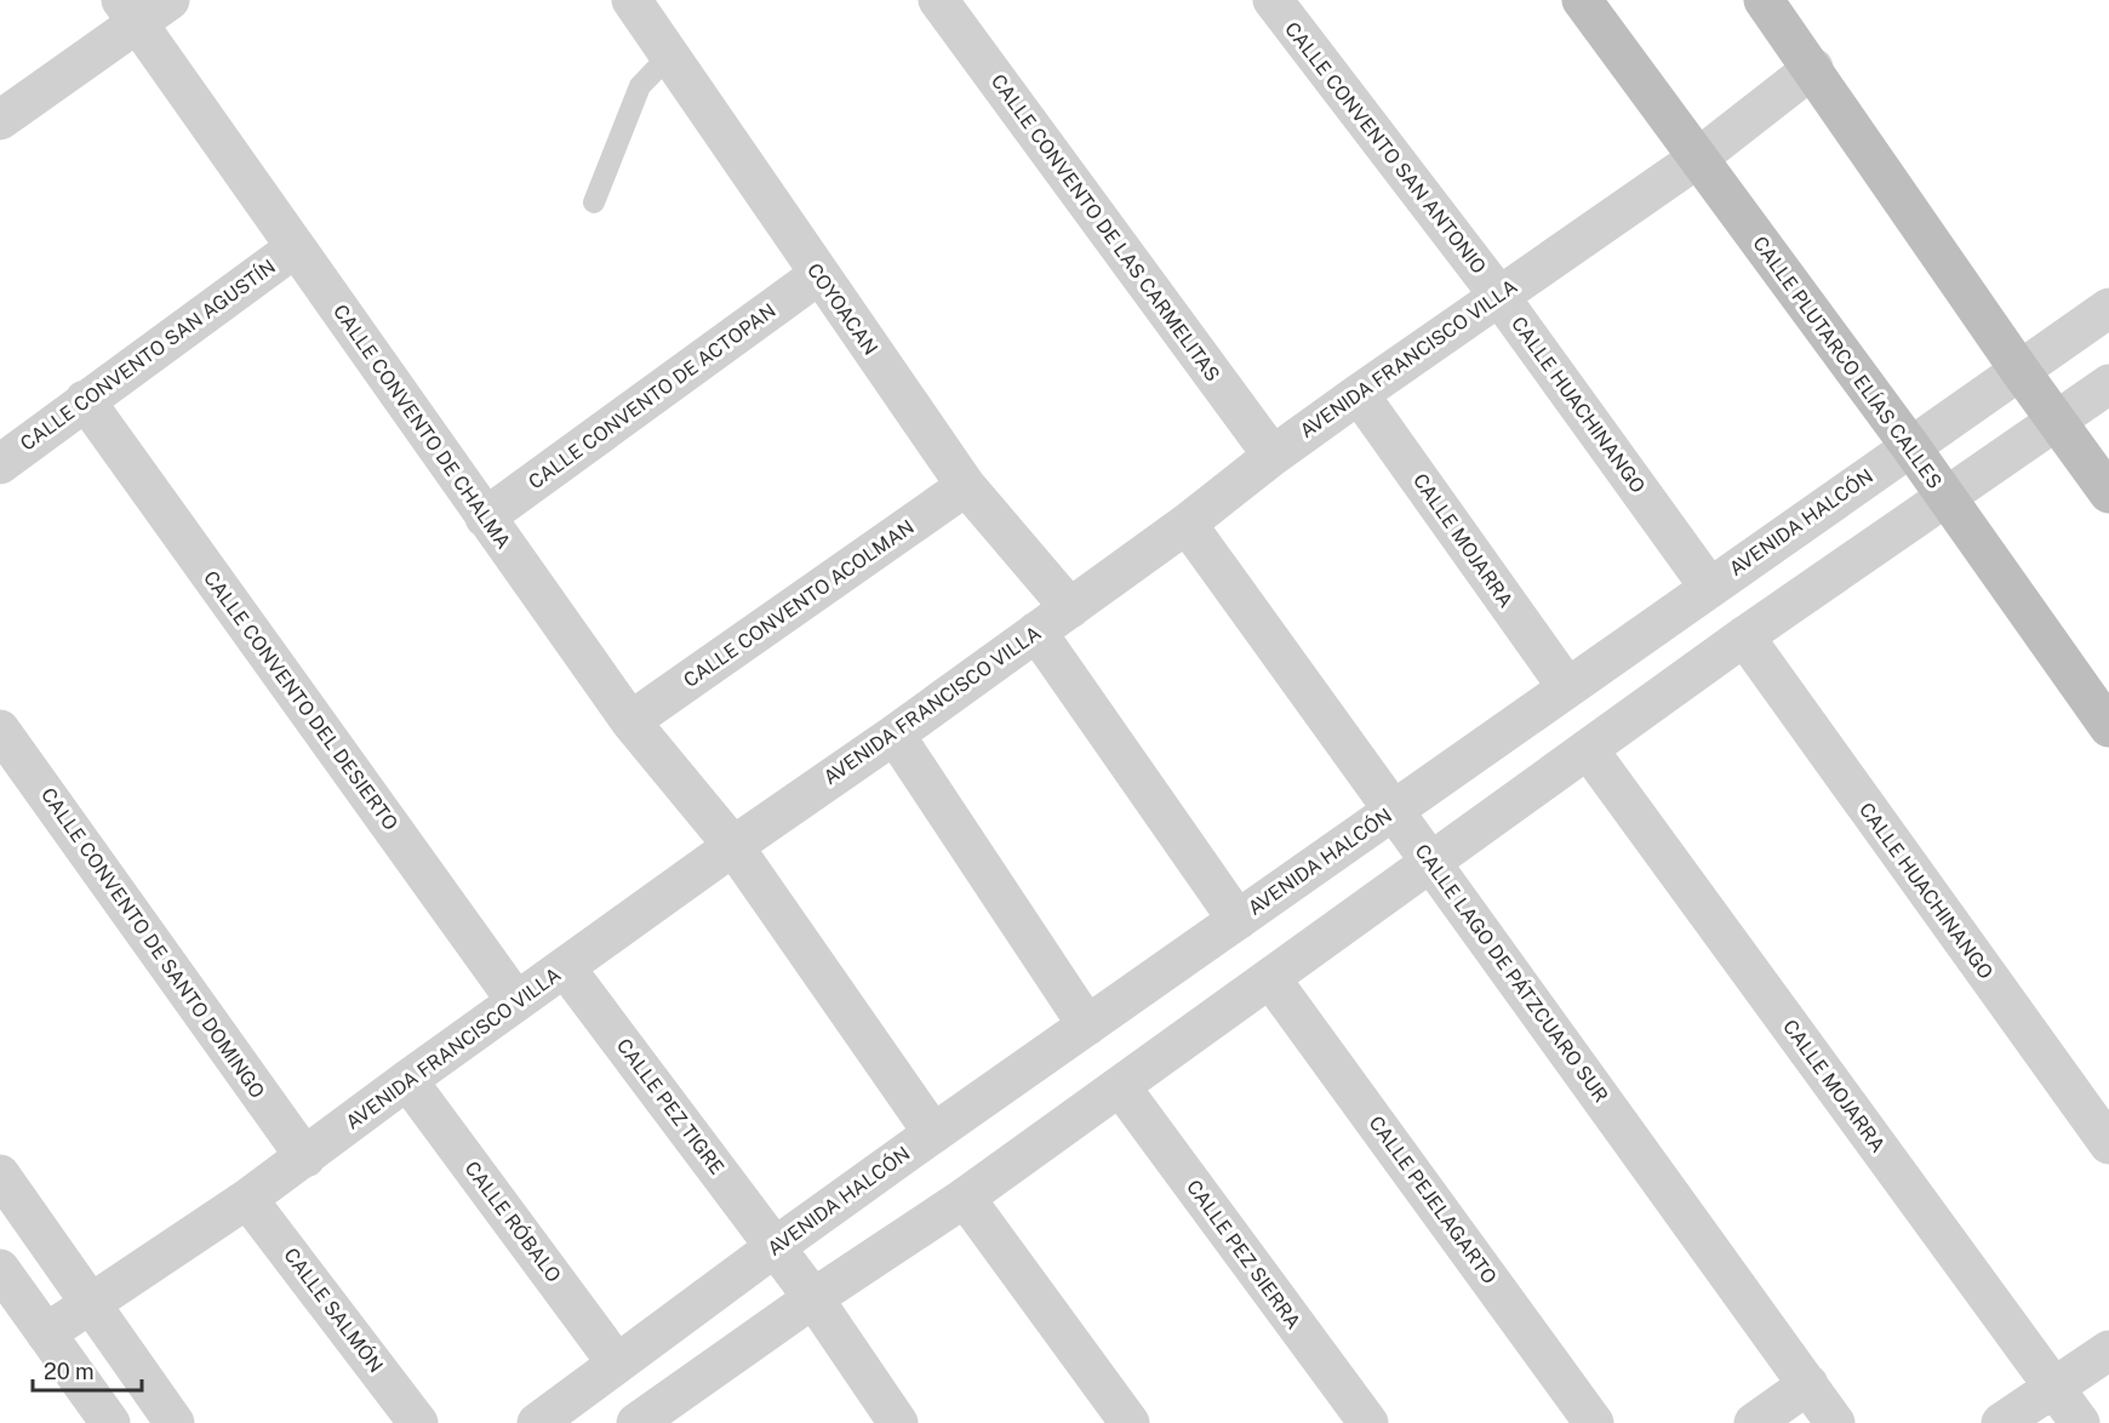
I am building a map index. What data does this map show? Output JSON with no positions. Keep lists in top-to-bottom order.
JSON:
{
  "streets": {
    "main road": ["CALLE PLUTARCO ELÍAS CALLES"],
    "street": [
      "CALLE CONVENTO SAN ANTONIO",
      "CALLE CONVENTO DE LAS CARMELITAS",
      "COYOACAN",
      "CALLE CONVENTO SAN AGUSTÍN",
      "AVENIDA FRANCISCO VILLA",
      "CALLE CONVENTO DE ACTOPAN",
      "CALLE HUACHINANGO",
      "CALLE CONVENTO DE CHALMA",
      "AVENIDA HALCÓN",
      "CALLE MOJARRA",
      "CALLE CONVENTO ACOLMAN",
      "CALLE CONVENTO DEL DESIERTO",
      "CALLE CONVENTO DE SANTO DOMINGO",
      "CALLE LAGO DE PÁTZCUARO SUR",
      "CALLE PEZ TIGRE",
      "CALLE PEJELAGARTO",
      "CALLE RÓBALO",
      "CALLE PEZ SIERRA",
      "CALLE SALMÓN"
    ]
  },
  "crossings": [
    ["CALLE CONVENTO SAN ANTONIO", "AVENIDA FRANCISCO VILLA"],
    ["CALLE CONVENTO SAN ANTONIO", "CALLE HUACHINANGO"],
    ["CALLE CONVENTO DE LAS CARMELITAS", "AVENIDA FRANCISCO VILLA"],
    ["COYOACAN", "AVENIDA FRANCISCO VILLA"],
    ["COYOACAN", "CALLE CONVENTO DE ACTOPAN"],
    ["COYOACAN", "CALLE CONVENTO ACOLMAN"],
    ["CALLE CONVENTO SAN AGUSTÍN", "CALLE CONVENTO DE CHALMA"],
    ["CALLE CONVENTO SAN AGUSTÍN", "CALLE CONVENTO DEL DESIERTO"],
    ["AVENIDA FRANCISCO VILLA", "CALLE PLUTARCO ELÍAS CALLES"],
    ["AVENIDA FRANCISCO VILLA", "CALLE HUACHINANGO"],
    ["AVENIDA FRANCISCO VILLA", "CALLE CONVENTO DE CHALMA"],
    ["AVENIDA FRANCISCO VILLA", "CALLE MOJARRA"],
    ["AVENIDA FRANCISCO VILLA", "CALLE CONVENTO DEL DESIERTO"],
    ["AVENIDA FRANCISCO VILLA", "CALLE CONVENTO DE SANTO DOMINGO"],
    ["AVENIDA FRANCISCO VILLA", "CALLE LAGO DE PÁTZCUARO SUR"],
    ["AVENIDA FRANCISCO VILLA", "CALLE PEZ TIGRE"],
    ["AVENIDA FRANCISCO VILLA", "CALLE RÓBALO"],
    ["AVENIDA FRANCISCO VILLA", "CALLE SALMÓN"],
    ["CALLE PLUTARCO ELÍAS CALLES", "AVENIDA HALCÓN"],
    ["CALLE CONVENTO DE ACTOPAN", "CALLE CONVENTO DE CHALMA"],
    ["CALLE HUACHINANGO", "AVENIDA HALCÓN"],
    ["CALLE CONVENTO DE CHALMA", "CALLE CONVENTO ACOLMAN"],
    ["AVENIDA HALCÓN", "CALLE MOJARRA"],
    ["AVENIDA HALCÓN", "CALLE LAGO DE PÁTZCUARO SUR"],
    ["AVENIDA HALCÓN", "CALLE PEZ TIGRE"],
    ["AVENIDA HALCÓN", "CALLE RÓBALO"]
  ],
  "scale_bar": "20 m"
}
